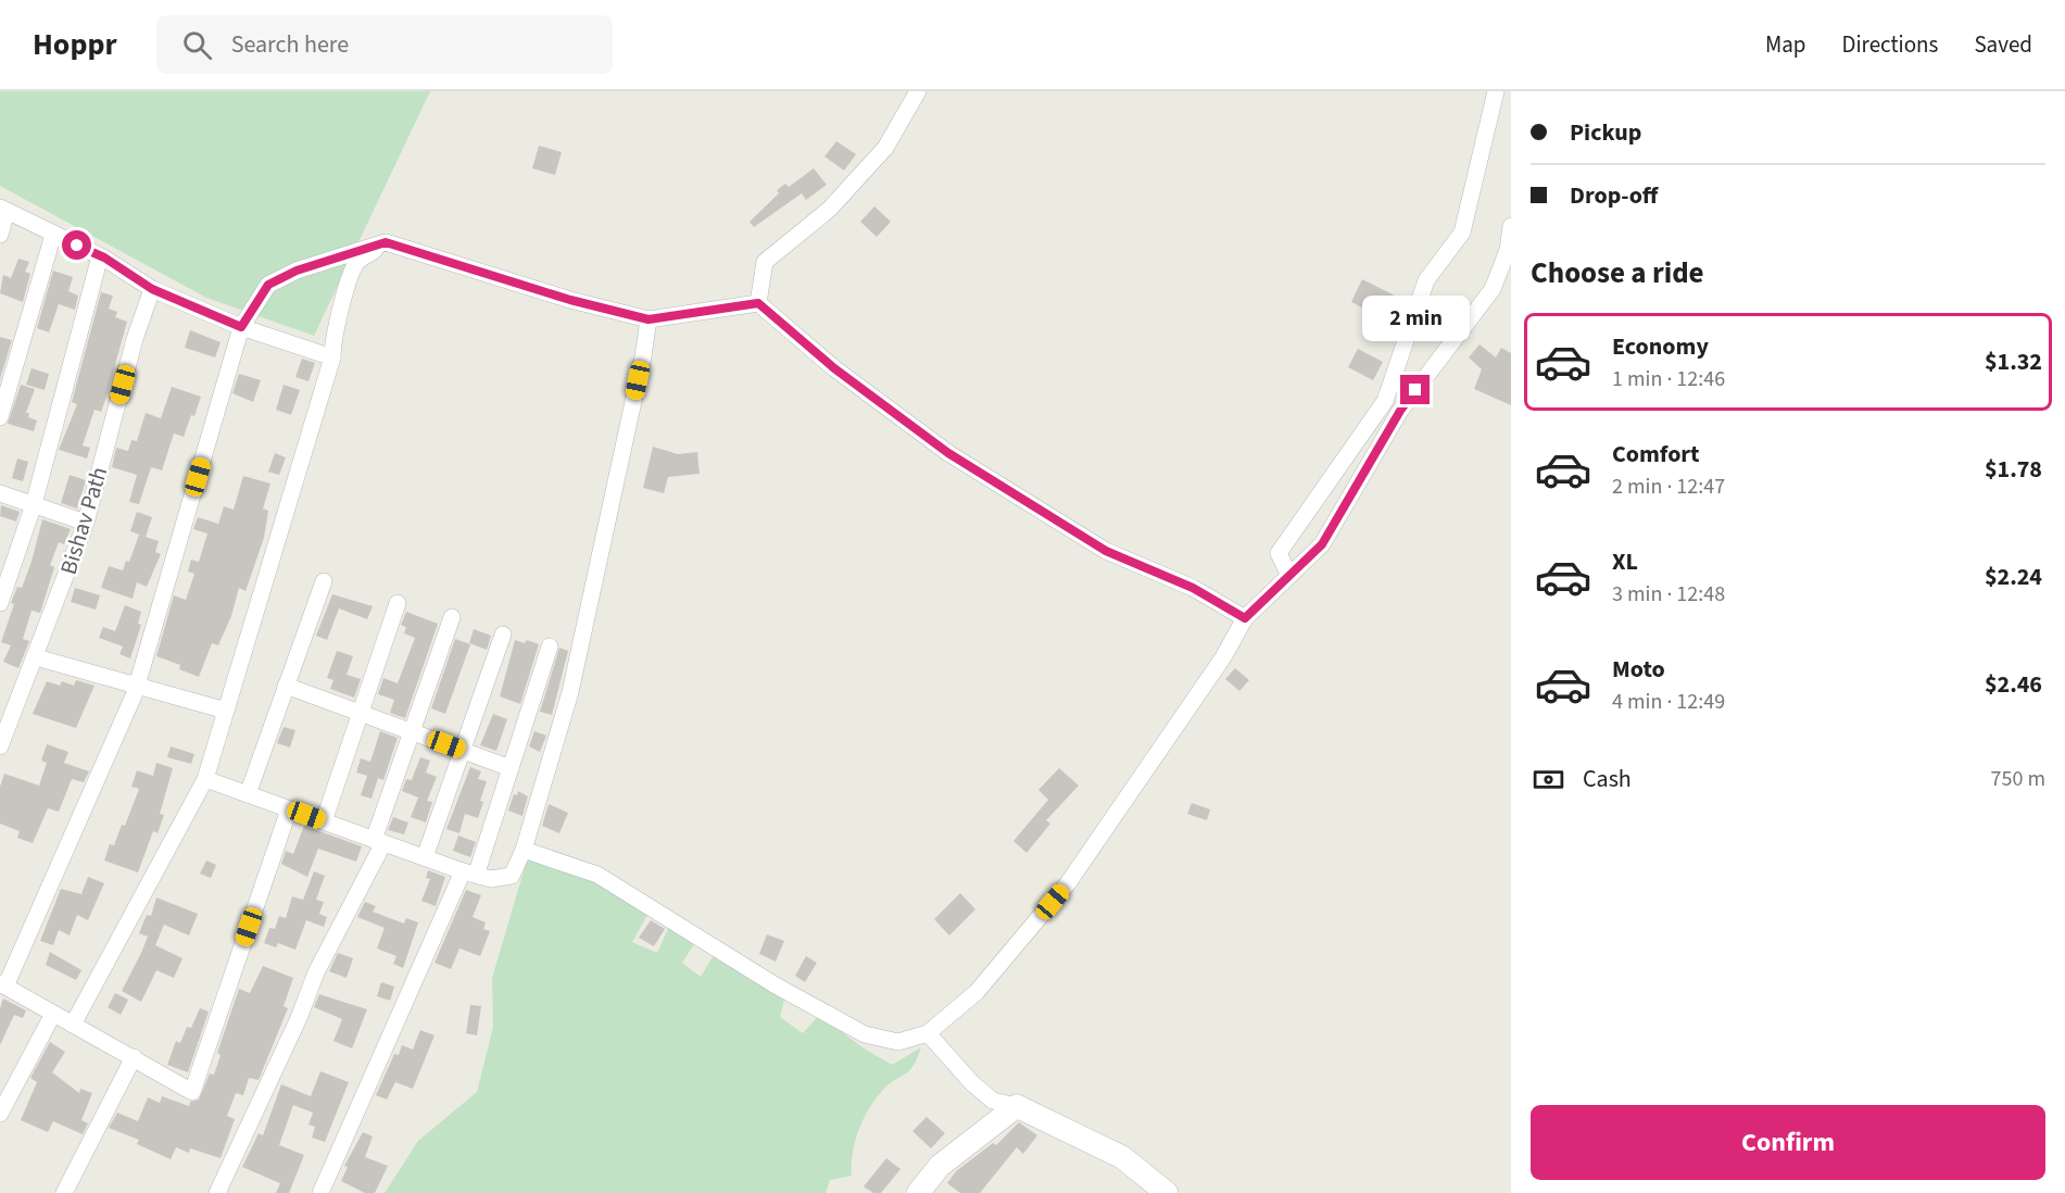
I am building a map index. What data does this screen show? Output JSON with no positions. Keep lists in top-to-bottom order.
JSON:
{
  "streets": {
    "street": ["Bishav Path"]
  },
  "page": {
    "header": "Hoppr",
    "search": "Search here",
    "nav": ["Map", "Directions", "Saved"],
    "banner": ["Pickup", "Drop-off"],
    "heading": "Choose a ride",
    "bubble": "2 min",
    "list": [
      {
        "name": "Economy",
        "note": "1 min · 12:46",
        "value": "$1.32"
      },
      {
        "name": "Comfort",
        "note": "2 min · 12:47",
        "value": "$1.78"
      },
      {
        "name": "XL",
        "note": "3 min · 12:48",
        "value": "$2.24"
      },
      {
        "name": "Moto",
        "note": "4 min · 12:49",
        "value": "$2.46"
      }
    ],
    "pay": ["Cash", "750 m"],
    "buttons": "Confirm"
  }
}
